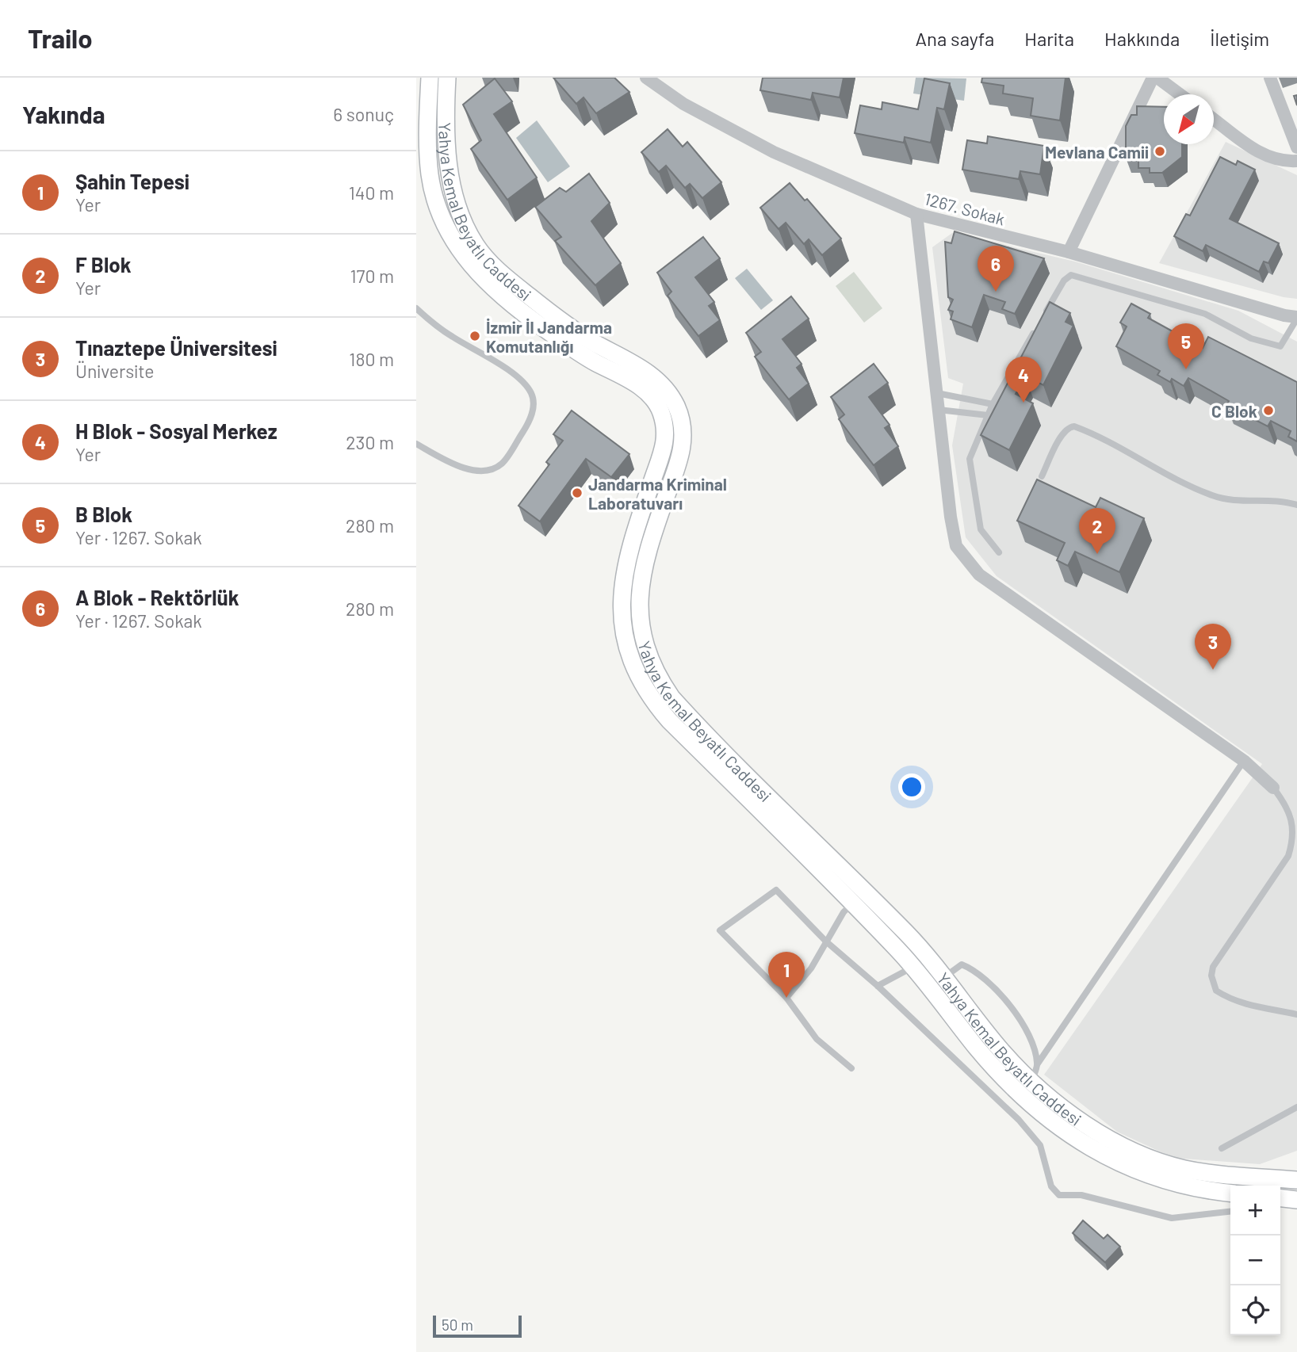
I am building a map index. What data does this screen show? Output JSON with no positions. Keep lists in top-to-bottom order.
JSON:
{
  "streets": {
    "main road": ["Yahya Kemal Beyatlı Caddesi"],
    "street": ["1267. Sokak"]
  },
  "places": [
    "Mevlana Camii",
    "İzmir İl Jandarma Komutanlığı",
    "C Blok",
    "Jandarma Kriminal Laboratuvarı"
  ],
  "scale_bar": "50 m",
  "north": "bottom left",
  "page": {
    "header": "Trailo",
    "nav": [
      "Ana sayfa",
      "Harita",
      "Hakkında",
      "İletişim"
    ],
    "heading": ["Yakında", "6 sonuç"],
    "list": [
      {
        "mark": "1",
        "name": "Şahin Tepesi",
        "note": "Yer",
        "value": "140 m"
      },
      {
        "mark": "2",
        "name": "F Blok",
        "note": "Yer",
        "value": "170 m"
      },
      {
        "mark": "3",
        "name": "Tınaztepe Üniversitesi",
        "note": "Üniversite",
        "value": "180 m"
      },
      {
        "mark": "4",
        "name": "H Blok - Sosyal Merkez",
        "note": "Yer",
        "value": "230 m"
      },
      {
        "mark": "5",
        "name": "B Blok",
        "note": "Yer · 1267. Sokak",
        "value": "280 m"
      },
      {
        "mark": "6",
        "name": "A Blok - Rektörlük",
        "note": "Yer · 1267. Sokak",
        "value": "280 m"
      }
    ],
    "pins": [
      "6",
      "5",
      "4",
      "2",
      "3",
      "1"
    ],
    "map_buttons": ["+", "−"],
    "scale": "50 m"
  }
}
